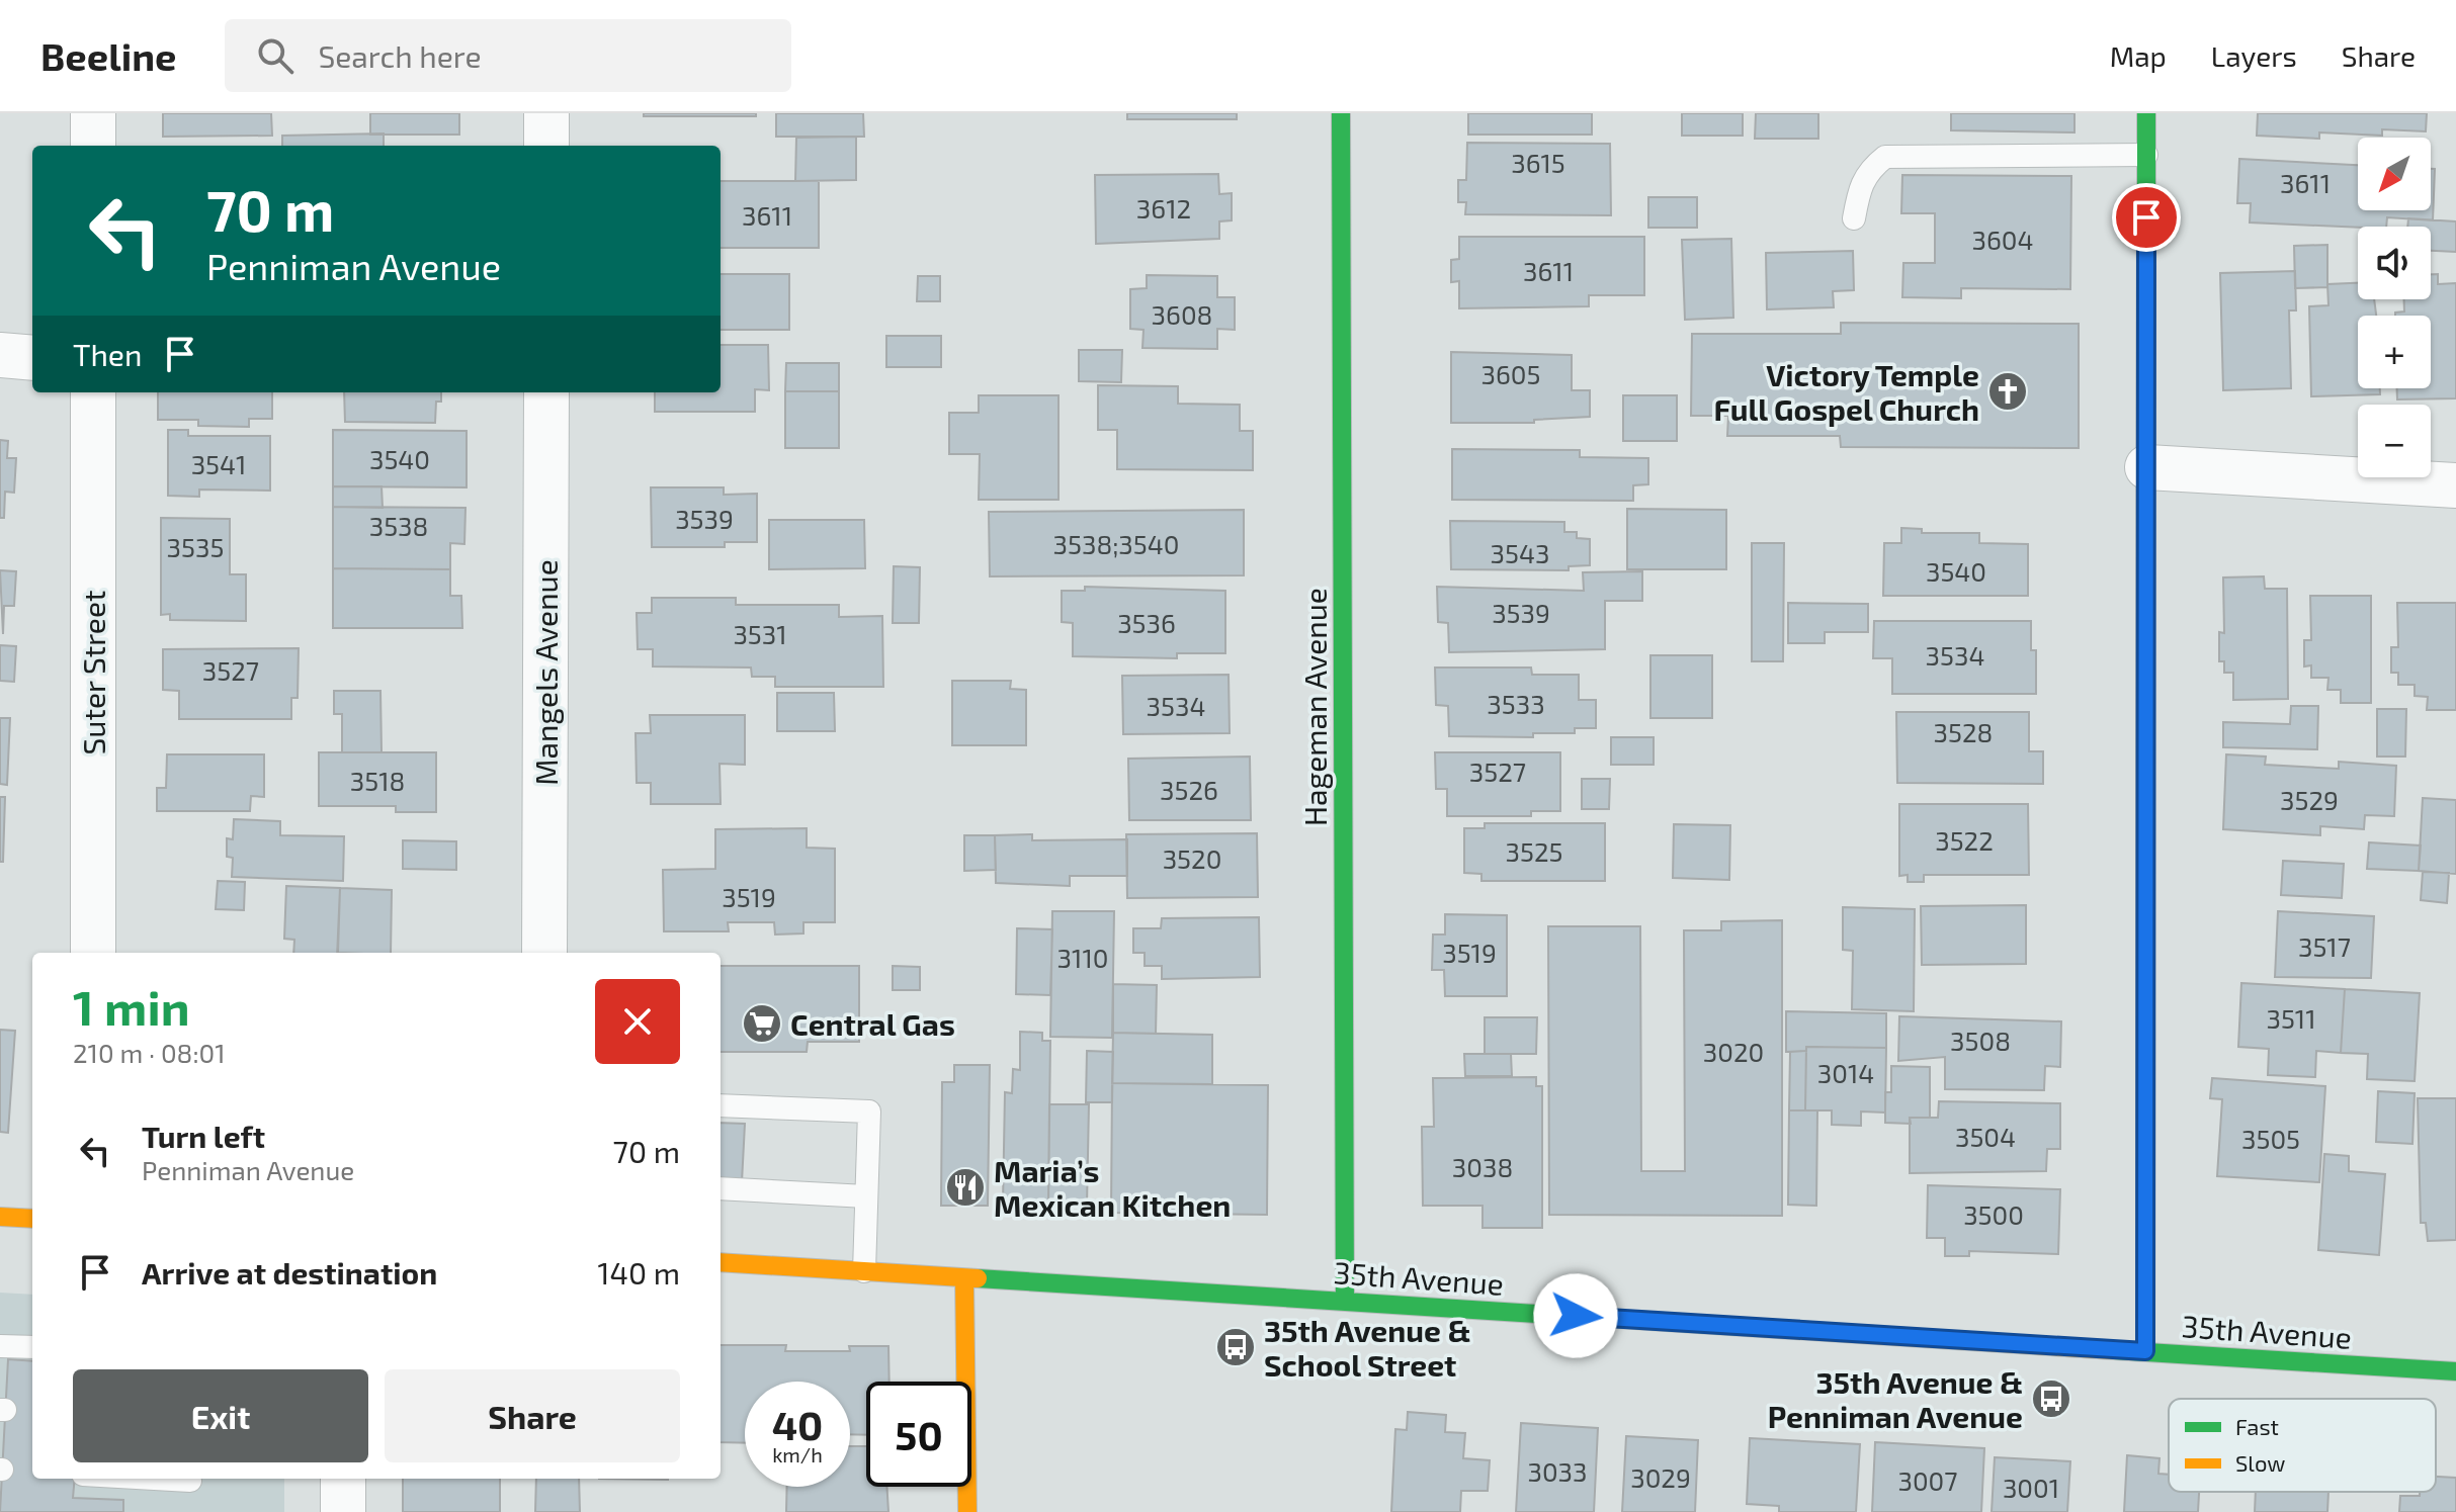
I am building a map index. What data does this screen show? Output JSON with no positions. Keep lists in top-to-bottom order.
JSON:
{
  "streets": {
    "street": [
      "Suter Street",
      "Mangels Avenue",
      "Hageman Avenue",
      "35th Avenue"
    ]
  },
  "crossings": [
    ["Hageman Avenue", "35th Avenue"]
  ],
  "places": {
    "church": ["Victory Temple Full Gospel Church"],
    "supermarket": ["Central Gas"],
    "restaurant": ["Maria’s Mexican Kitchen"],
    "bus stop": ["35th Avenue & School Street", "35th Avenue & Penniman Avenue"]
  },
  "house_numbers": [
    "3615",
    "3611",
    "3612",
    "3611",
    "3604",
    "3611",
    "3608",
    "3605",
    "3540",
    "3541",
    "3539",
    "3538",
    "3538;3540",
    "3535",
    "3543",
    "3540",
    "3539",
    "3536",
    "3531",
    "3534",
    "3527",
    "3533",
    "3534",
    "3528",
    "3527",
    "3518",
    "3526",
    "3529",
    "3522",
    "3525",
    "3520",
    "3519",
    "3517",
    "3519",
    "3110",
    "3511",
    "3508",
    "3020",
    "3014",
    "3504",
    "3505",
    "3038",
    "3500",
    "3033",
    "3029",
    "3007",
    "3001"
  ],
  "legend": ["Fast", "Slow"],
  "north": "bottom left",
  "page": {
    "header": "Beeline",
    "search": "Search here",
    "nav": ["Map", "Layers", "Share"],
    "map_buttons": ["+", "−"],
    "turn": ["70 m", "Penniman Avenue"],
    "then": "Then",
    "heading": ["1 min", "210 m · 08:01"],
    "list": [
      {
        "name": "Turn left",
        "note": "Penniman Avenue",
        "value": "70 m"
      },
      {
        "name": "Arrive at destination",
        "value": "140 m"
      }
    ],
    "buttons": ["Exit", "Share"],
    "speed": "40 km/h",
    "limit": "50"
  }
}
